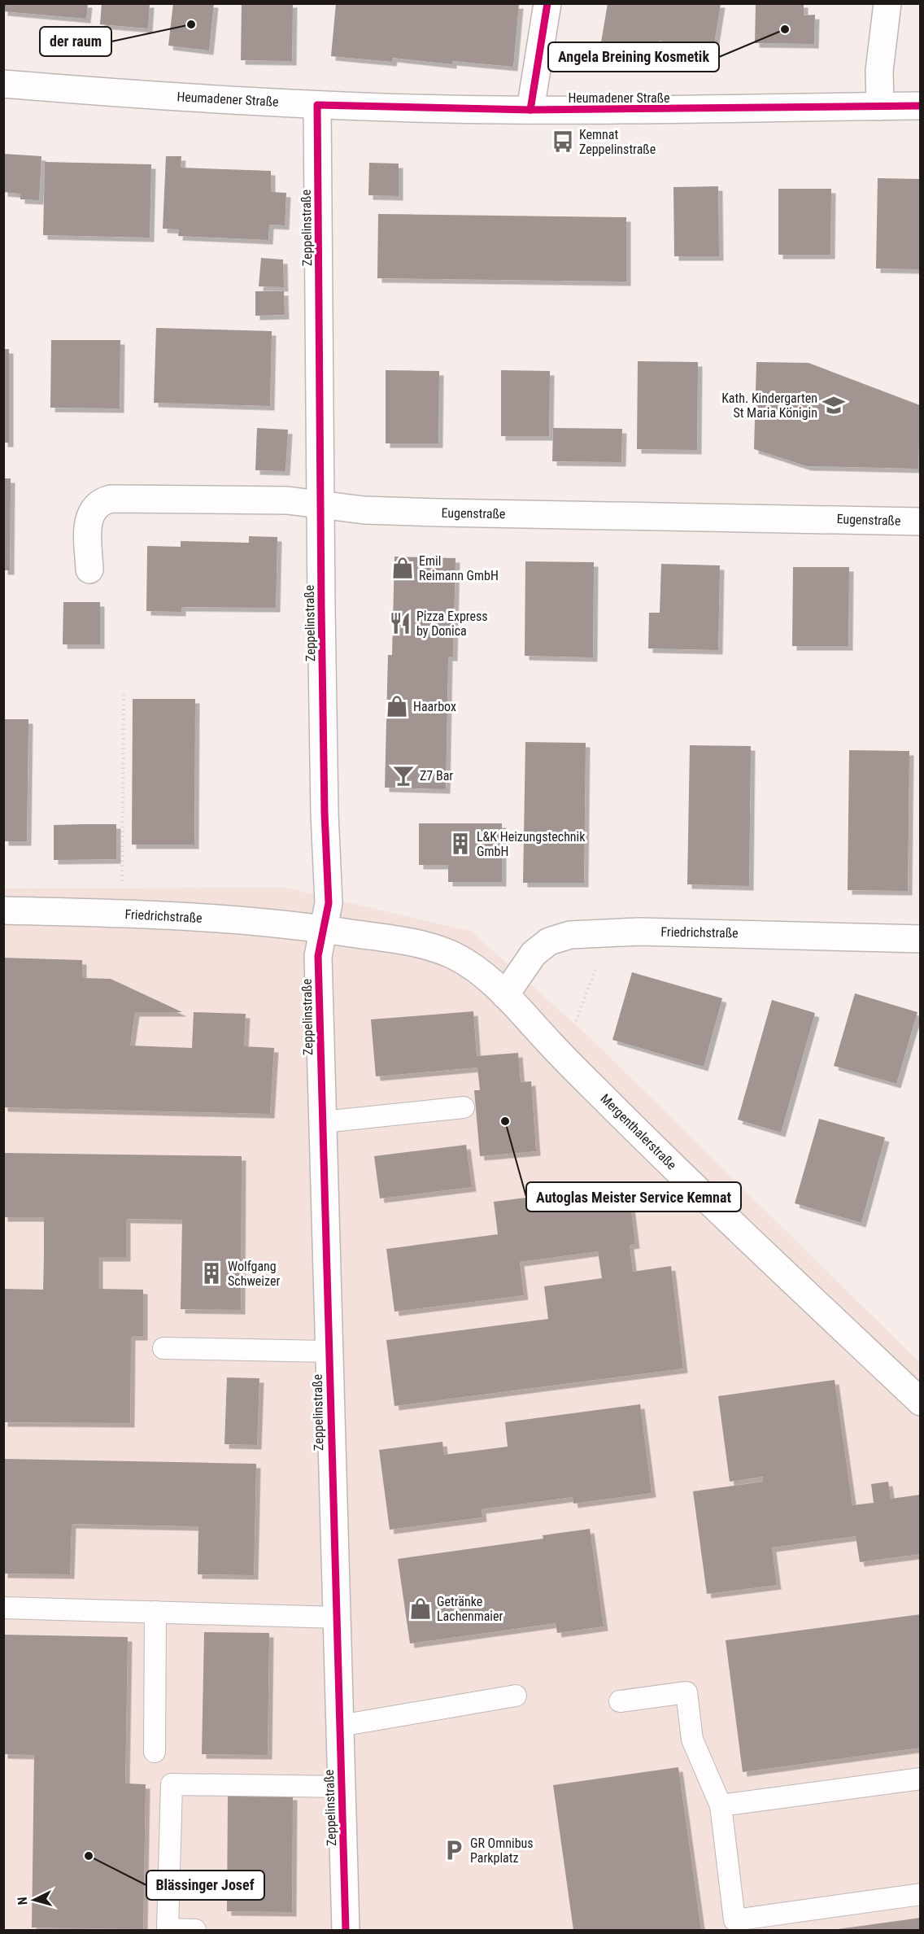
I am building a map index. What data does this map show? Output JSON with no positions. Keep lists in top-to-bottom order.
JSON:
{
  "streets": {
    "street": [
      "Heumadener Straße",
      "Zeppelinstraße",
      "Eugenstraße",
      "Friedrichstraße",
      "Mergenthalerstraße"
    ]
  },
  "crossings": [
    ["Heumadener Straße", "Zeppelinstraße"],
    ["Zeppelinstraße", "Eugenstraße"],
    ["Zeppelinstraße", "Friedrichstraße"],
    ["Zeppelinstraße", "Mergenthalerstraße"],
    ["Friedrichstraße", "Mergenthalerstraße"]
  ],
  "places": {
    "other": [
      "der raum",
      "Angela Breining Kosmetik",
      "Autoglas Meister Service Kemnat",
      "Blässinger Josef"
    ],
    "bus stop": ["Kemnat Zeppelinstraße"],
    "school or university": ["Kath. Kindergarten St Maria Königin"],
    "shop": ["Emil Reimann GmbH", "Haarbox", "Getränke Lachenmaier"],
    "restaurant": ["Pizza Express by Donica"],
    "bar": ["Z7 Bar"],
    "building": ["L&K Heizungstechnik GmbH", "Wolfgang Schweizer"],
    "parking": ["GR Omnibus Parkplatz"]
  },
  "north": "left"
}
